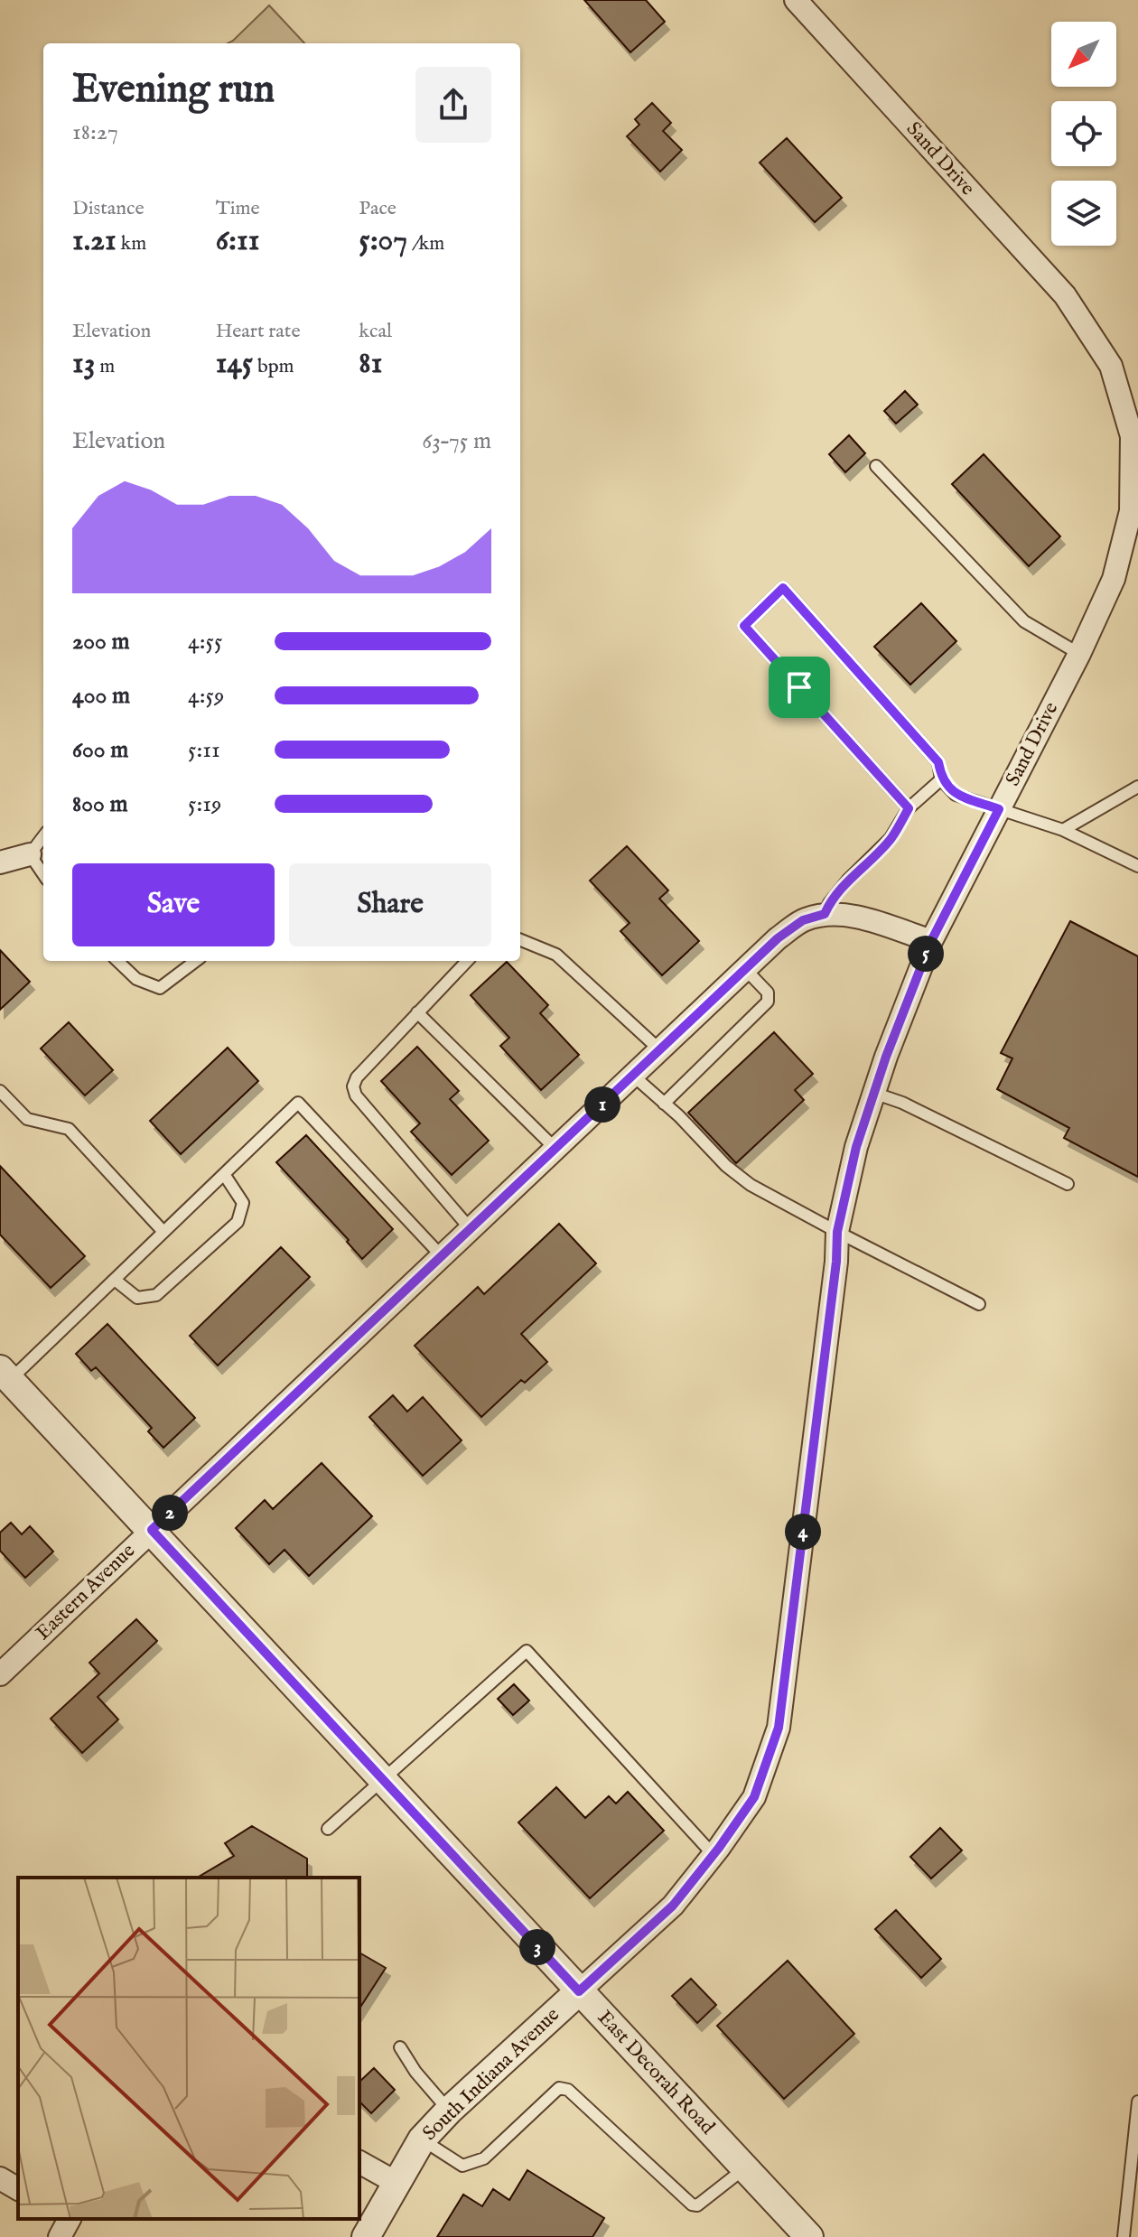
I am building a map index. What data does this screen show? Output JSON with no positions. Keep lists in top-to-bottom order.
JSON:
{
  "streets": {
    "street": [
      "Sand Drive",
      "Eastern Avenue",
      "East Decorah Road",
      "South Indiana Avenue"
    ]
  },
  "crossings": [
    ["Sand Drive", "Eastern Avenue"],
    ["Sand Drive", "East Decorah Road"],
    ["Sand Drive", "South Indiana Avenue"],
    ["Eastern Avenue", "East Decorah Road"],
    ["East Decorah Road", "South Indiana Avenue"]
  ],
  "north": "bottom left",
  "page": {
    "heading": ["Evening run", "18:27"],
    "stats": [
      ["Distance", "1.21 km"],
      ["Time", "6:11"],
      ["Pace", "5:07 /km"],
      ["Elevation", "13 m"],
      ["Heart rate", "145 bpm"],
      ["kcal", "81"]
    ],
    "chart": ["Elevation", "63–75 m"],
    "list": [
      {
        "name": "200 m",
        "note": "4:55"
      },
      {
        "name": "400 m",
        "note": "4:59"
      },
      {
        "name": "600 m",
        "note": "5:11"
      },
      {
        "name": "800 m",
        "note": "5:19"
      }
    ],
    "buttons": ["Save", "Share"],
    "pins": [
      "5",
      "1",
      "2",
      "4",
      "3"
    ]
  }
}
